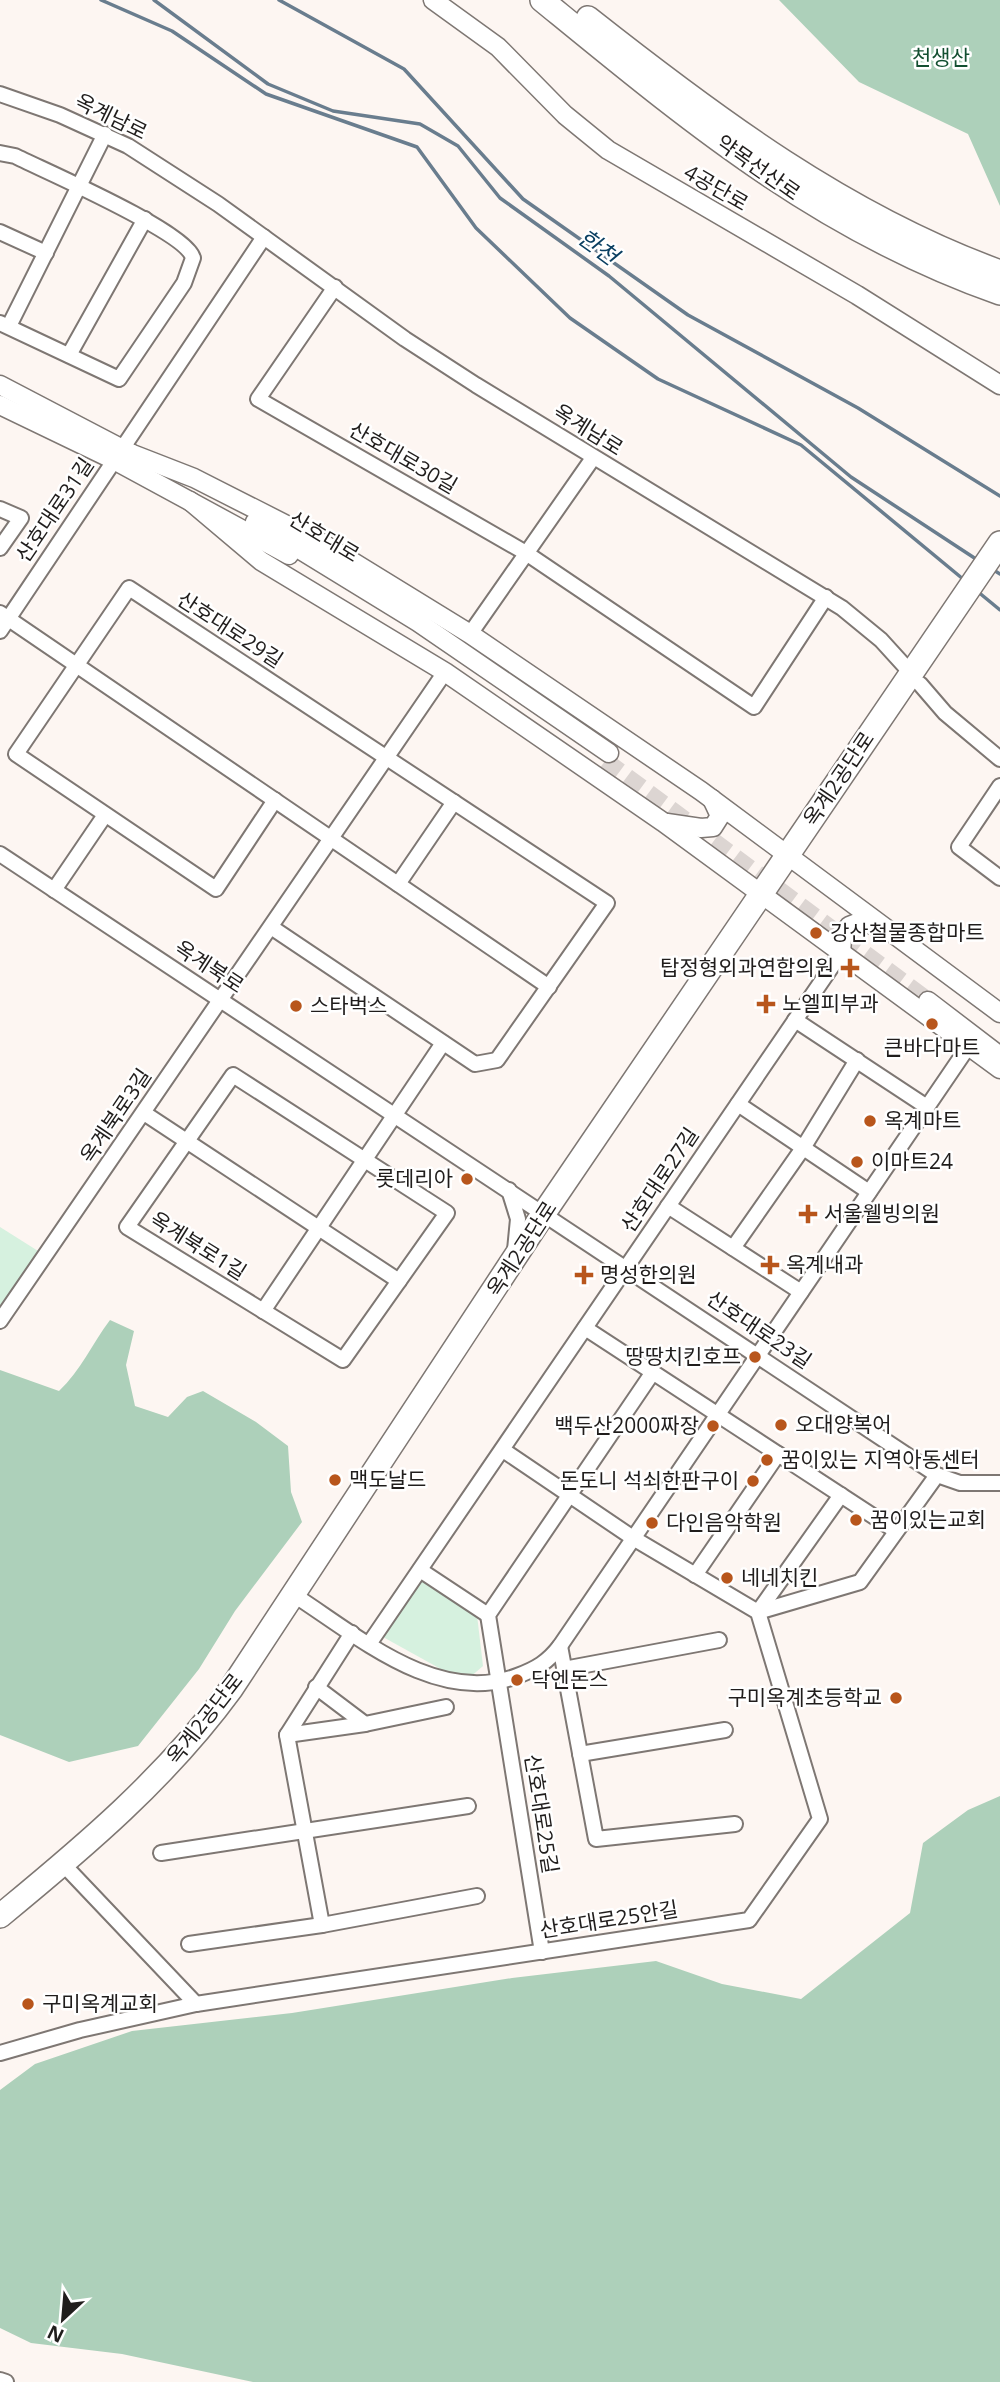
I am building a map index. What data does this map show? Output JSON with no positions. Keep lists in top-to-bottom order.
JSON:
{
  "streets": {
    "main road": ["약목선산로", "옥계2공단로"],
    "street": [
      "옥계남로",
      "4공단로",
      "산호대로30길",
      "산호대로31길",
      "산호대로",
      "산호대로29길",
      "옥계북로",
      "옥계북로3길",
      "산호대로27길",
      "옥계북로1길",
      "산호대로23길",
      "산호대로25길",
      "산호대로25안길"
    ]
  },
  "crossings": [
    ["옥계남로", "산호대로30길"],
    ["옥계남로", "산호대로31길"],
    ["옥계남로", "옥계2공단로"],
    ["산호대로31길", "산호대로"],
    ["옥계2공단로", "옥계북로"],
    ["옥계2공단로", "산호대로23길"],
    ["옥계북로", "옥계북로3길"],
    ["옥계북로", "산호대로23길"],
    ["산호대로27길", "산호대로23길"],
    ["산호대로25길", "산호대로25안길"]
  ],
  "water": ["한천"],
  "parks": ["천생산"],
  "places": {
    "other": [
      "강산철물종합마트",
      "스타벅스",
      "큰바다마트",
      "옥계마트",
      "이마트24",
      "롯데리아",
      "땅땅치킨호프",
      "오대양복어",
      "백두산2000짜장",
      "꿈이있는 지역아동센터",
      "맥도날드",
      "돈도니 석쇠한판구이",
      "꿈이있는교회",
      "다인음악학원",
      "네네치킨",
      "닥엔돈스",
      "구미옥계초등학교",
      "구미옥계교회"
    ],
    "health": [
      "탑정형외과연합의원",
      "노엘피부과",
      "서울웰빙의원",
      "옥계내과",
      "명성한의원"
    ]
  },
  "north": "bottom left"
}
